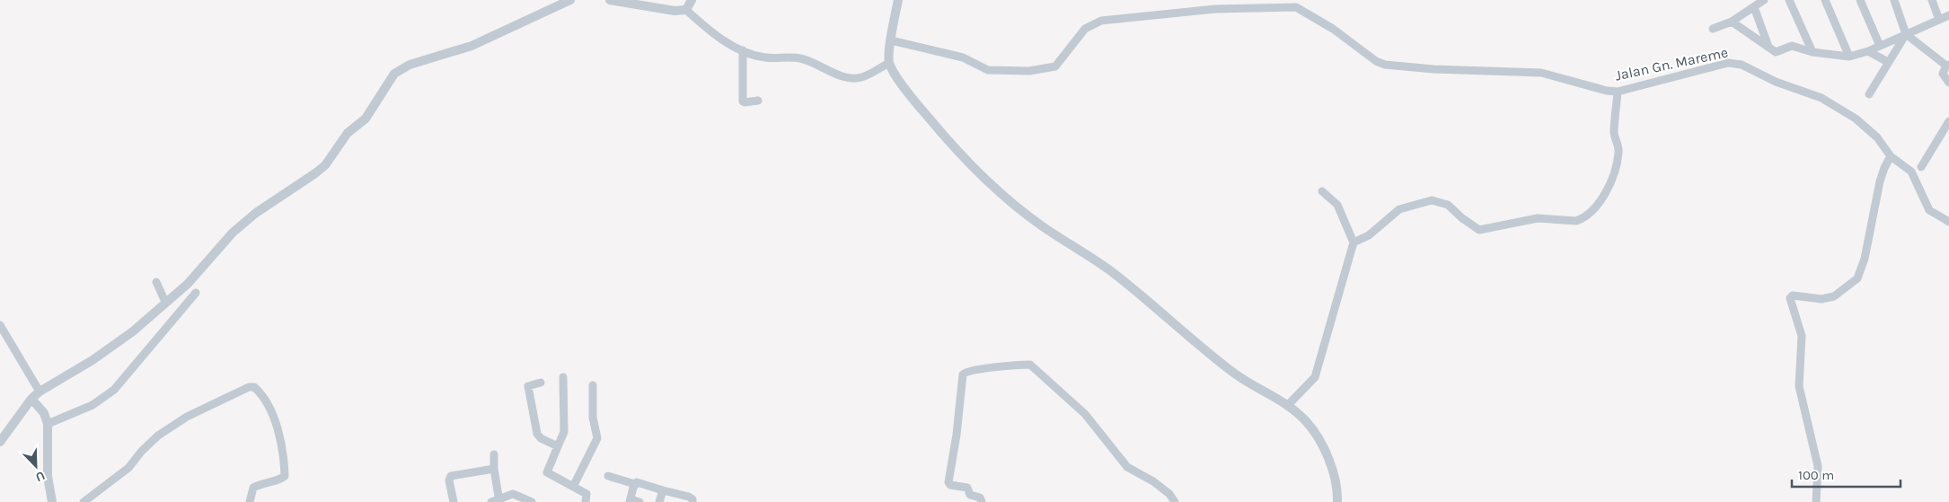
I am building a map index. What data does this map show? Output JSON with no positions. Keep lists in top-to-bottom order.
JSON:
{
  "streets": {
    "street": ["Jalan Gn. Mareme"]
  },
  "scale_bar": "100 m",
  "north": "bottom right"
}
